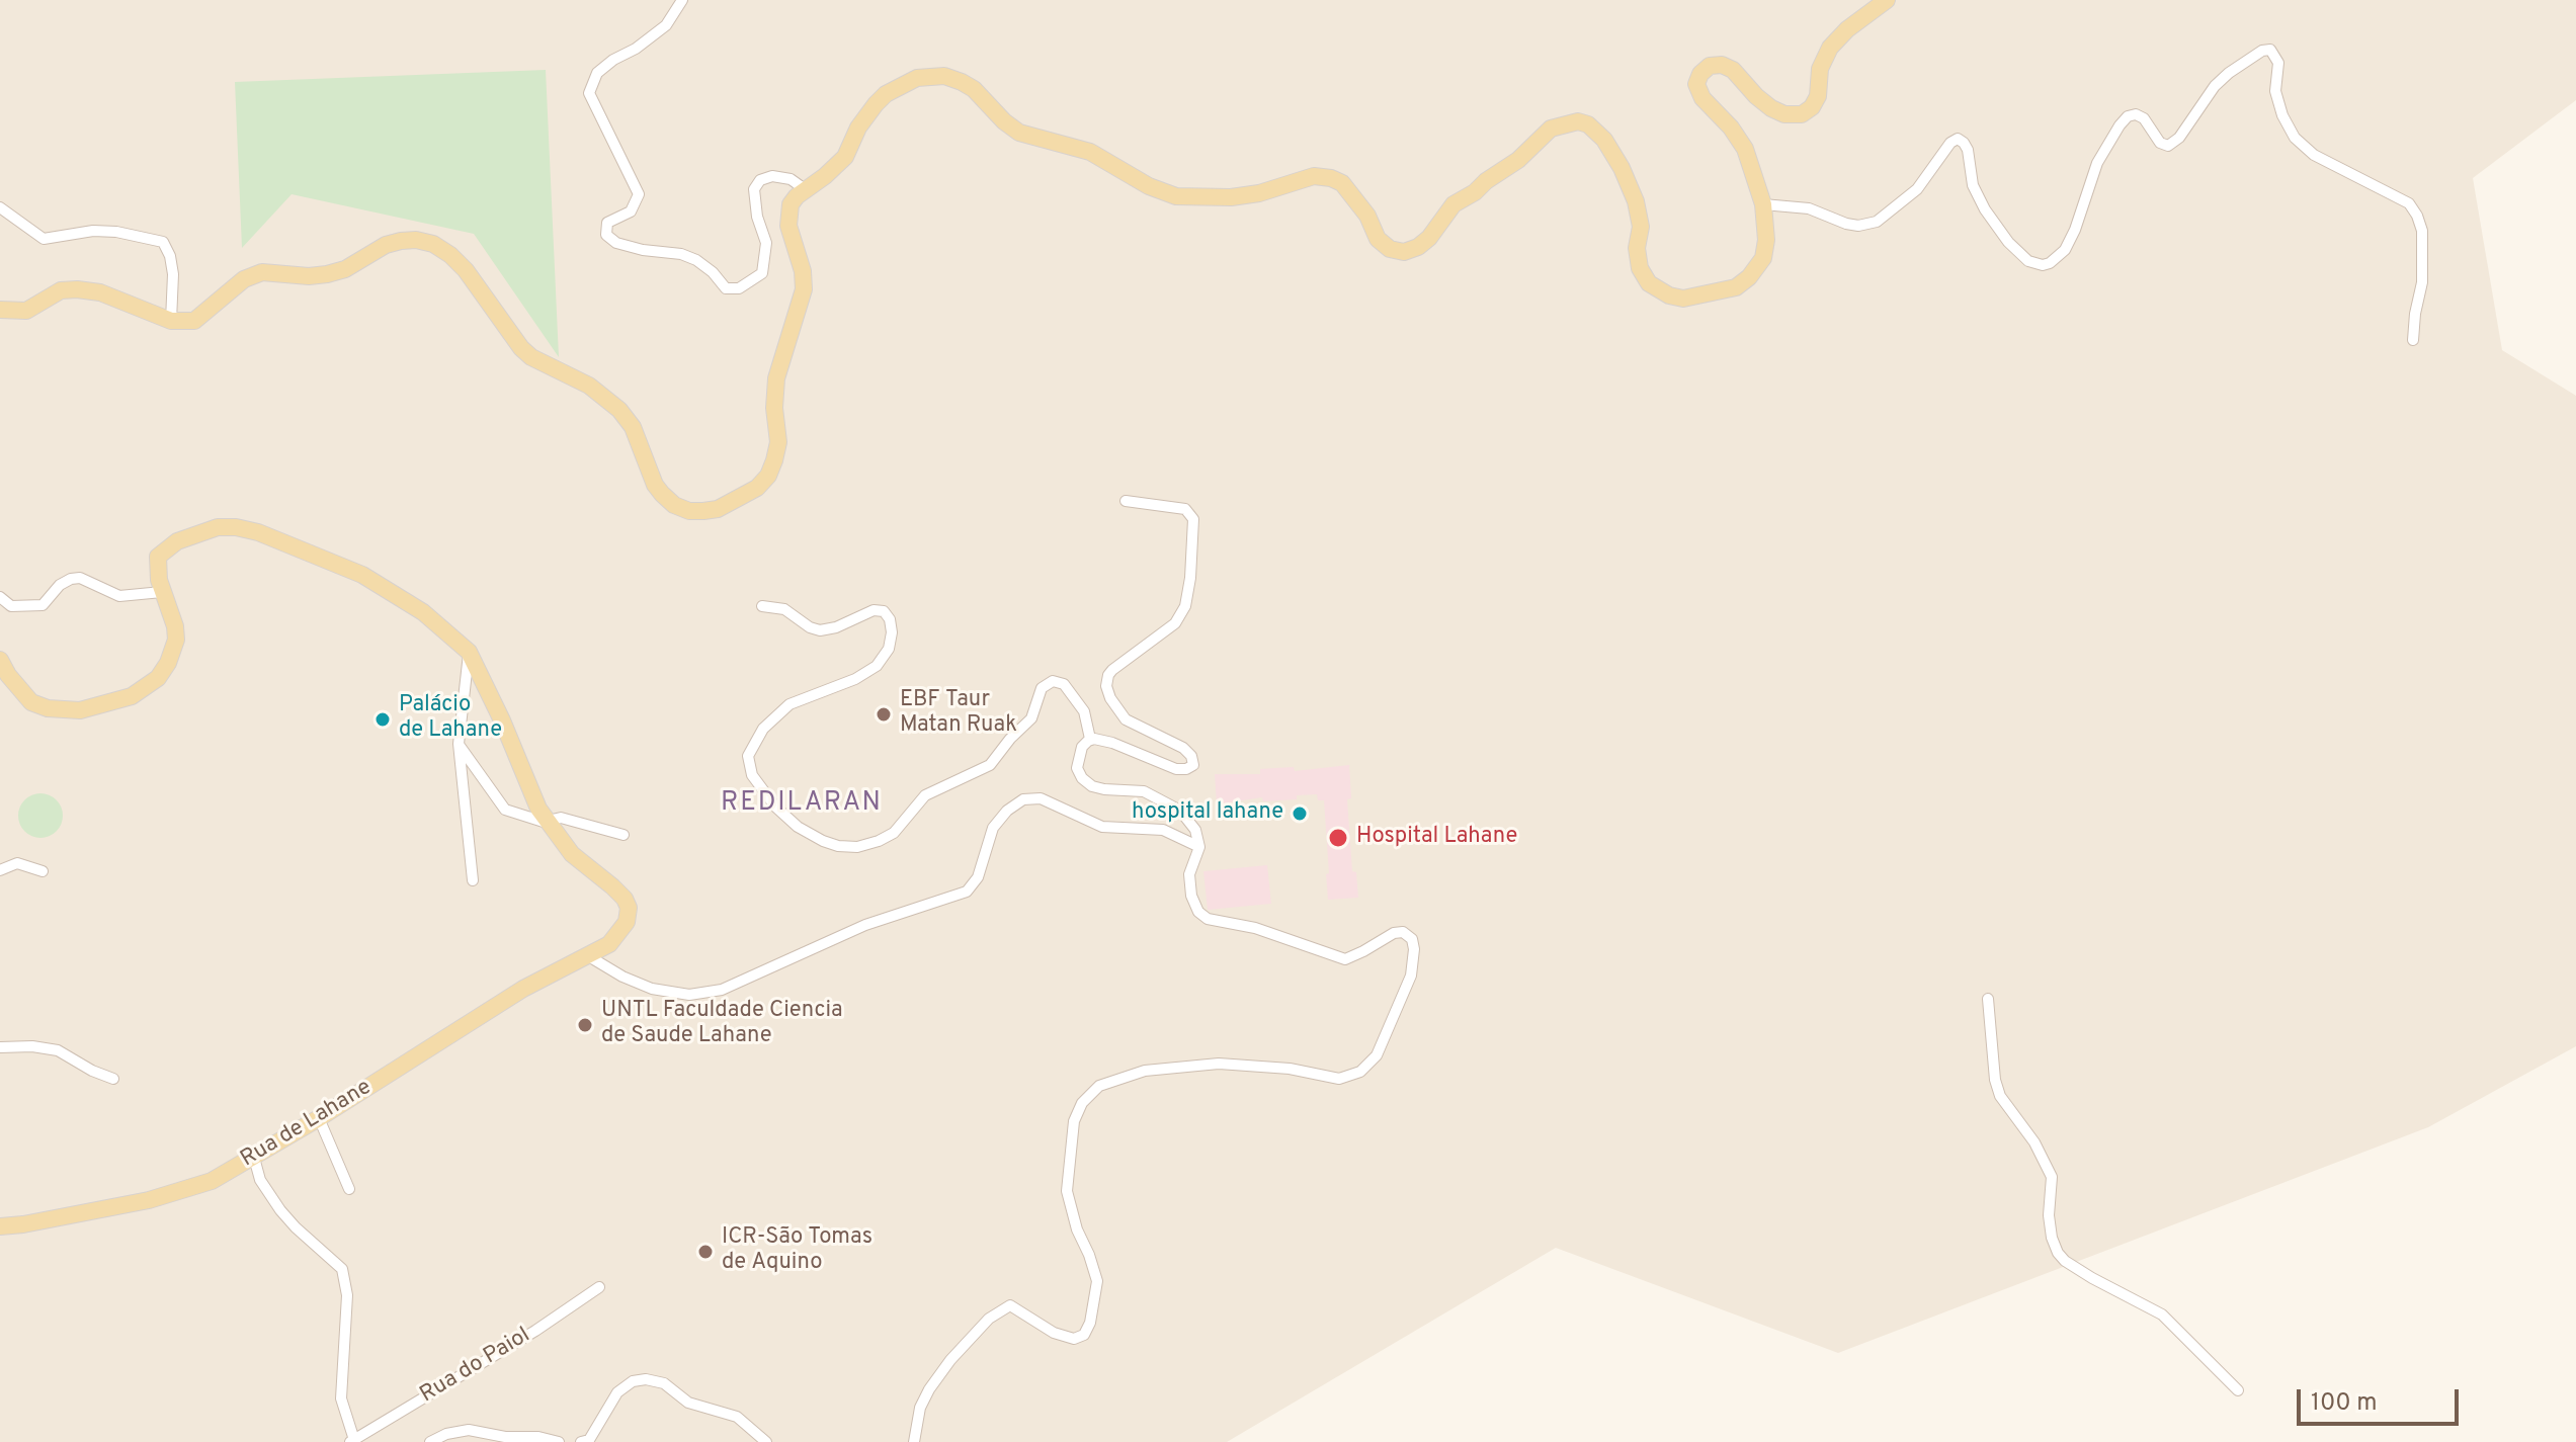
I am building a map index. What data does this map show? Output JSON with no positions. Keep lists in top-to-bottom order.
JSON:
{
  "streets": {
    "main road": ["Rua de Lahane"],
    "street": ["Rua do Paiol"]
  },
  "districts": ["REDILARAN"],
  "places": [
    "EBF Taur Matan Ruak",
    "Palácio de Lahane",
    "hospital lahane",
    "Hospital Lahane",
    "UNTL Faculdade Ciencia de Saude Lahane",
    "ICR-São Tomas de Aquino"
  ],
  "scale_bar": "100 m"
}
